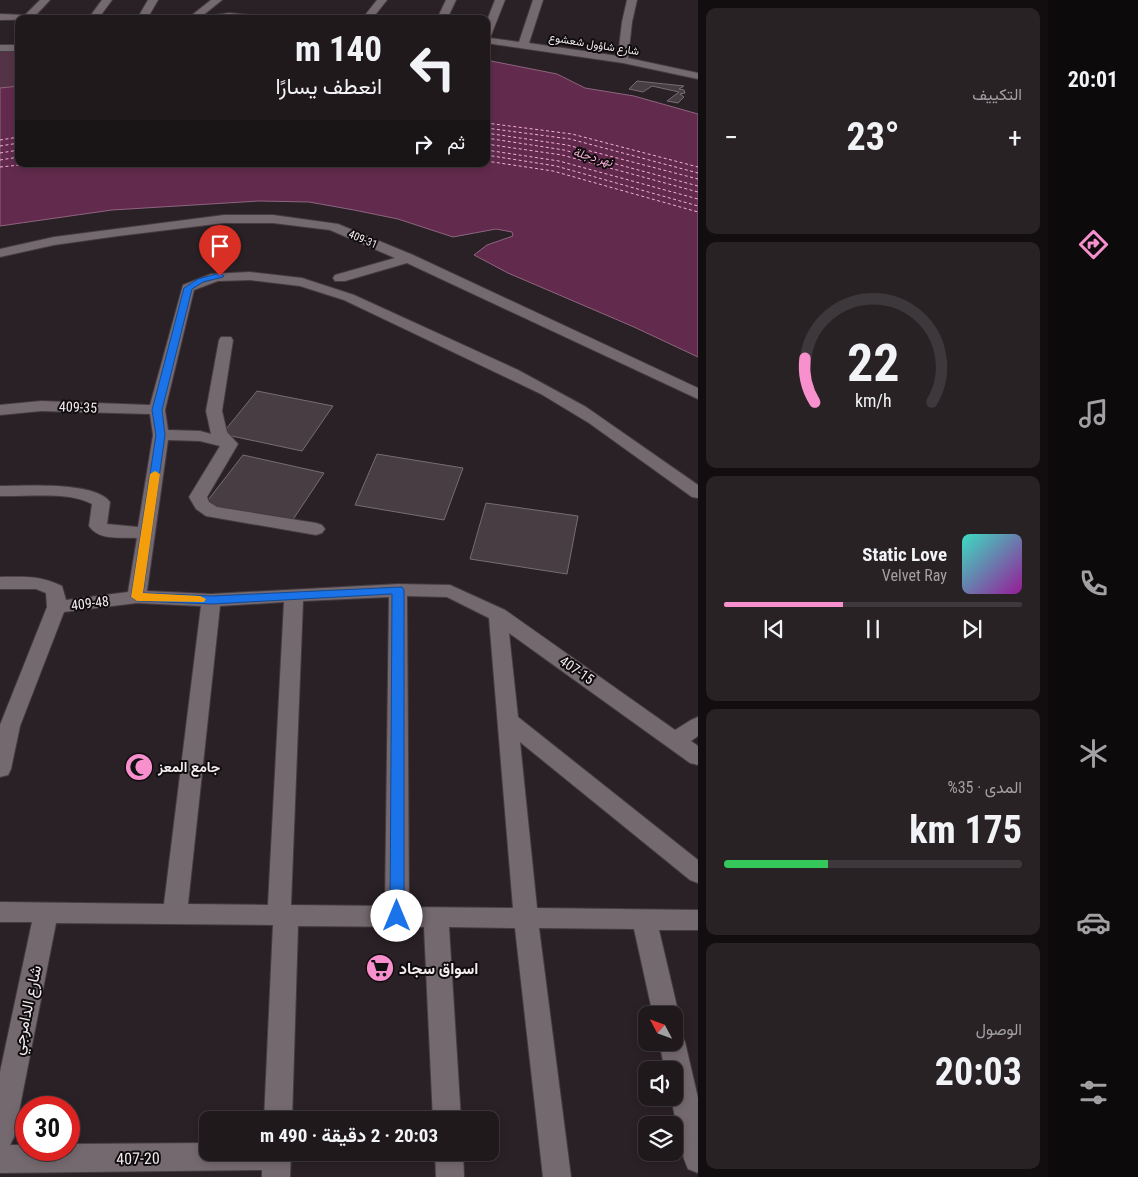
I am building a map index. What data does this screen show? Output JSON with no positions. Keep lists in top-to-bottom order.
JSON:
{
  "streets": {
    "street": [
      "شارع شاؤول شعشوع",
      "409-31",
      "409-35",
      "409-48",
      "407-15",
      "شارع الدامرجي",
      "407-20"
    ]
  },
  "crossings": [
    ["409-48", "407-15"]
  ],
  "water": ["نهر دجلة"],
  "places": {
    "mosque": ["جامع المعز"],
    "supermarket": ["اسواق سجاد"]
  },
  "north": "top left",
  "page": {
    "tabs": "20:01",
    "tile": [
      "التكييف",
      ["المدى · 35%", "175 km"],
      ["الوصول", "20:03"]
    ],
    "turn": ["140 m", "انعطف يسارًا"],
    "heat": ["−", "23°", "+"],
    "then": "ثم",
    "song": ["Static Love", "Velvet Ray"],
    "limit": "30",
    "trip": "20:03 · 2 دقيقة · 490 m",
    "gauge": ["22", "km/h"]
  }
}
